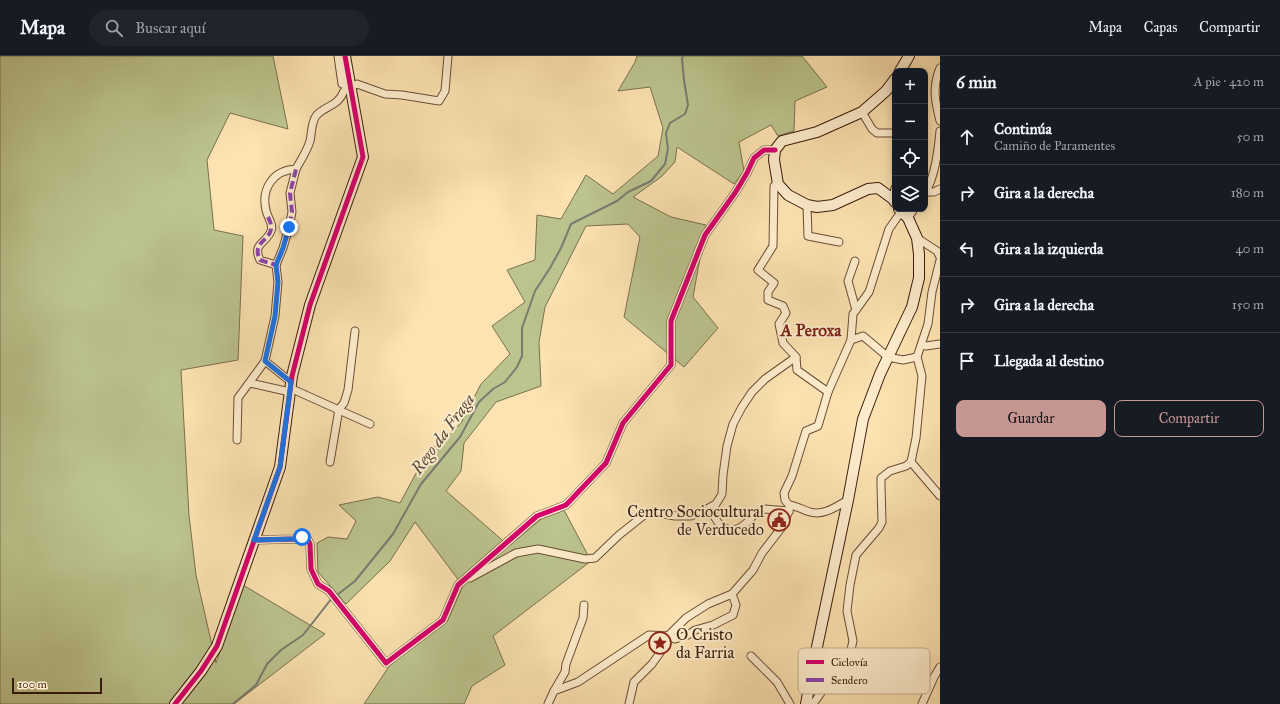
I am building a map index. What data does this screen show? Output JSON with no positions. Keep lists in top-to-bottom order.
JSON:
{
  "districts": ["A Peroxa"],
  "water": ["Rego da Fraga"],
  "places": {
    "public building": ["Centro Sociocultural de Verducedo"],
    "place": ["O Cristo da Farria"]
  },
  "legend": ["Ciclovía", "Sendero"],
  "scale_bar": "100 m",
  "page": {
    "header": "Mapa",
    "search": "Buscar aquí",
    "nav": ["Mapa", "Capas", "Compartir"],
    "heading": ["6 min", "A pie · 420 m"],
    "map_buttons": ["+", "−"],
    "list": [
      ["Continúa", "Camiño de Paramentes", "50 m"],
      ["Gira a la derecha", "180 m"],
      ["Gira a la izquierda", "40 m"],
      ["Gira a la derecha", "150 m"],
      "Llegada al destino"
    ],
    "buttons": ["Guardar", "Compartir"],
    "scale": "100 m"
  }
}
